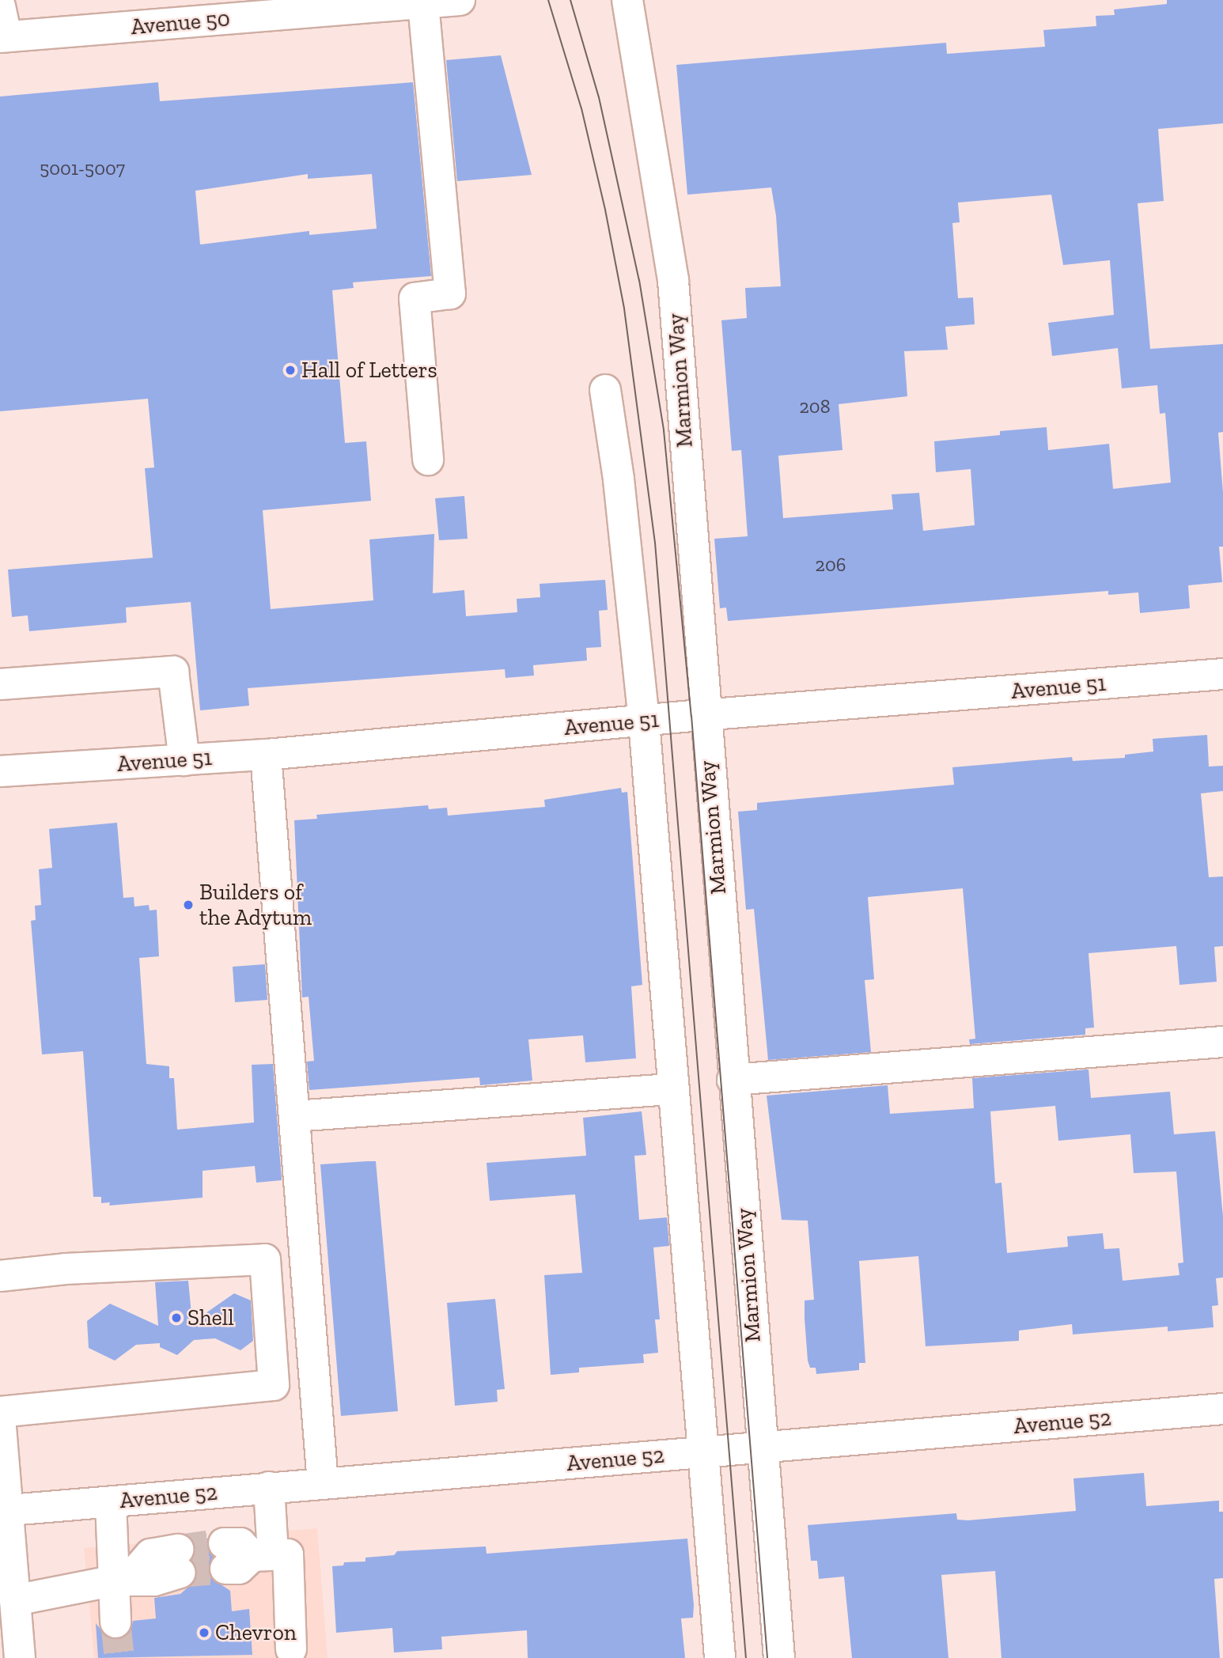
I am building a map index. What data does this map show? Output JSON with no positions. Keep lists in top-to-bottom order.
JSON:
{
  "streets": {
    "street": [
      "Avenue 50",
      "Marmion Way",
      "Avenue 51",
      "Avenue 52"
    ]
  },
  "crossings": [
    ["Marmion Way", "Avenue 51"],
    ["Marmion Way", "Avenue 52"]
  ],
  "places": [
    "Hall of Letters",
    "Builders of the Adytum",
    "Shell",
    "Chevron"
  ],
  "house_numbers": ["5001-5007", "208", "206"]
}
